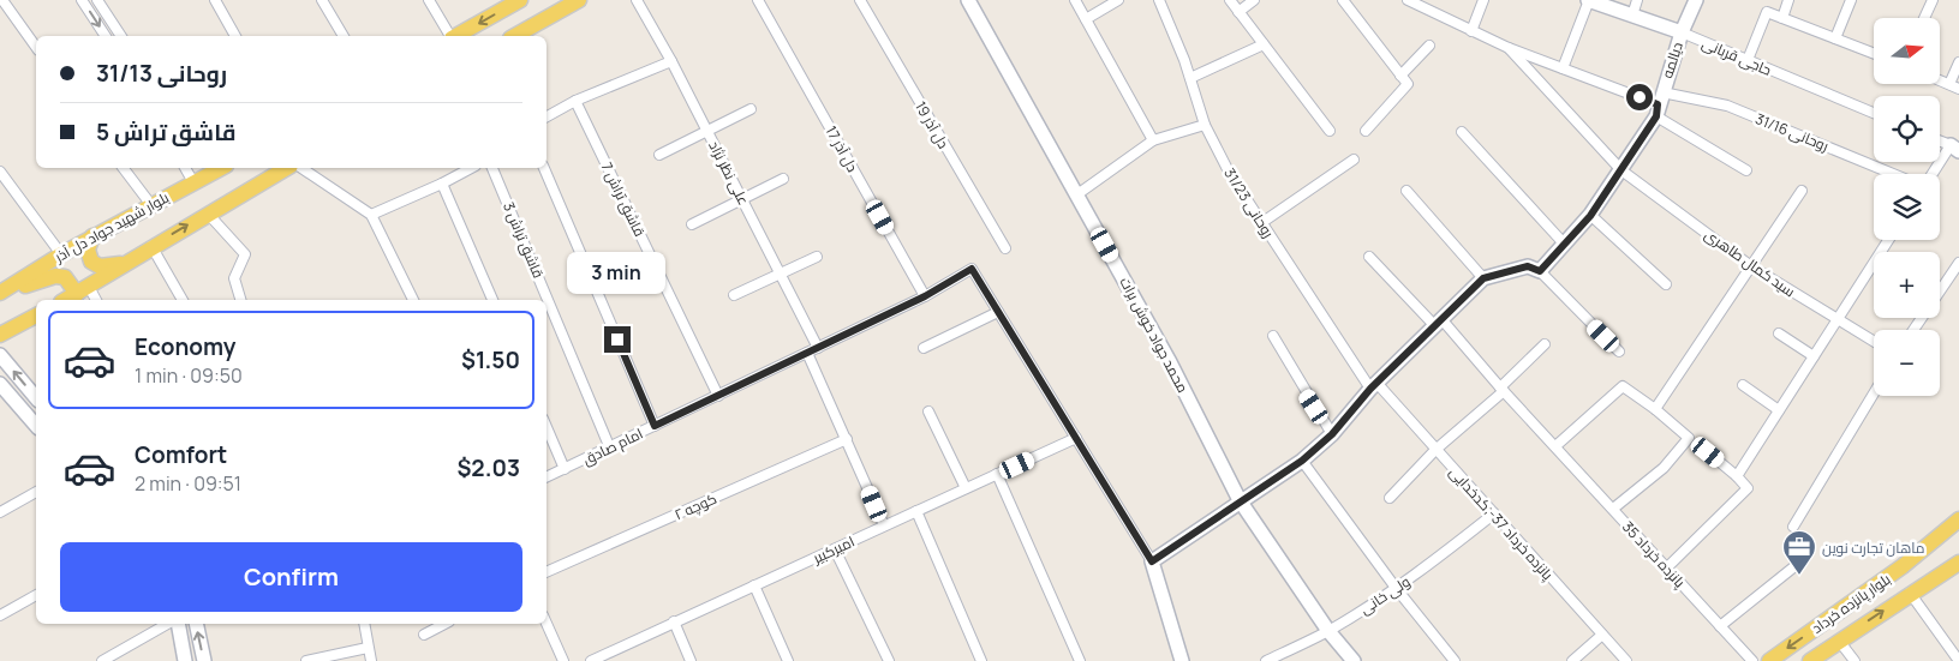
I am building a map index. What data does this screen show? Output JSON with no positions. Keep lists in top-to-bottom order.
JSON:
{
  "streets": {
    "main road": [
      "حاجی قربانی",
      "دیالمه",
      "بلوار شهید جواد دل آذر",
      "محمد جواد خوش برات",
      "بلوار پانزده خرداد"
    ],
    "street": [
      "دل آذر 19",
      "روحانی 31/16",
      "دل آذر 17",
      "علی نظر نژاد",
      "قاشق تراش 7",
      "روحانی 31/23",
      "قاشق تراش 3",
      "سید کمال طاهری",
      "امام صادق",
      "کوچه ۲",
      "پانزده خرداد 37-;کدخدایی",
      "امیرکبیر",
      "پانزده خرداد 35",
      "ولی خانی"
    ]
  },
  "crossings": [
    ["حاجی قربانی", "دیالمه"],
    ["دیالمه", "روحانی 31/16"],
    ["دیالمه", "سید کمال طاهری"],
    ["دل آذر 17", "امام صادق"],
    ["علی نظر نژاد", "امام صادق"],
    ["قاشق تراش 7", "امام صادق"],
    ["روحانی 31/23", "پانزده خرداد 37-;کدخدایی"],
    ["قاشق تراش 3", "امام صادق"],
    ["محمد جواد خوش برات", "ولی خانی"],
    ["پانزده خرداد 37-;کدخدایی", "ولی خانی"]
  ],
  "places": {
    "office": ["ماهان تجارت نوین"]
  },
  "north": "right",
  "page": {
    "map_buttons": ["+", "−"],
    "banner": ["روحانی 31/13", "قاشق تراش 5"],
    "bubble": "3 min",
    "list": [
      {
        "name": "Economy",
        "note": "1 min · 09:50",
        "value": "$1.50"
      },
      {
        "name": "Comfort",
        "note": "2 min · 09:51",
        "value": "$2.03"
      }
    ],
    "buttons": "Confirm"
  }
}
